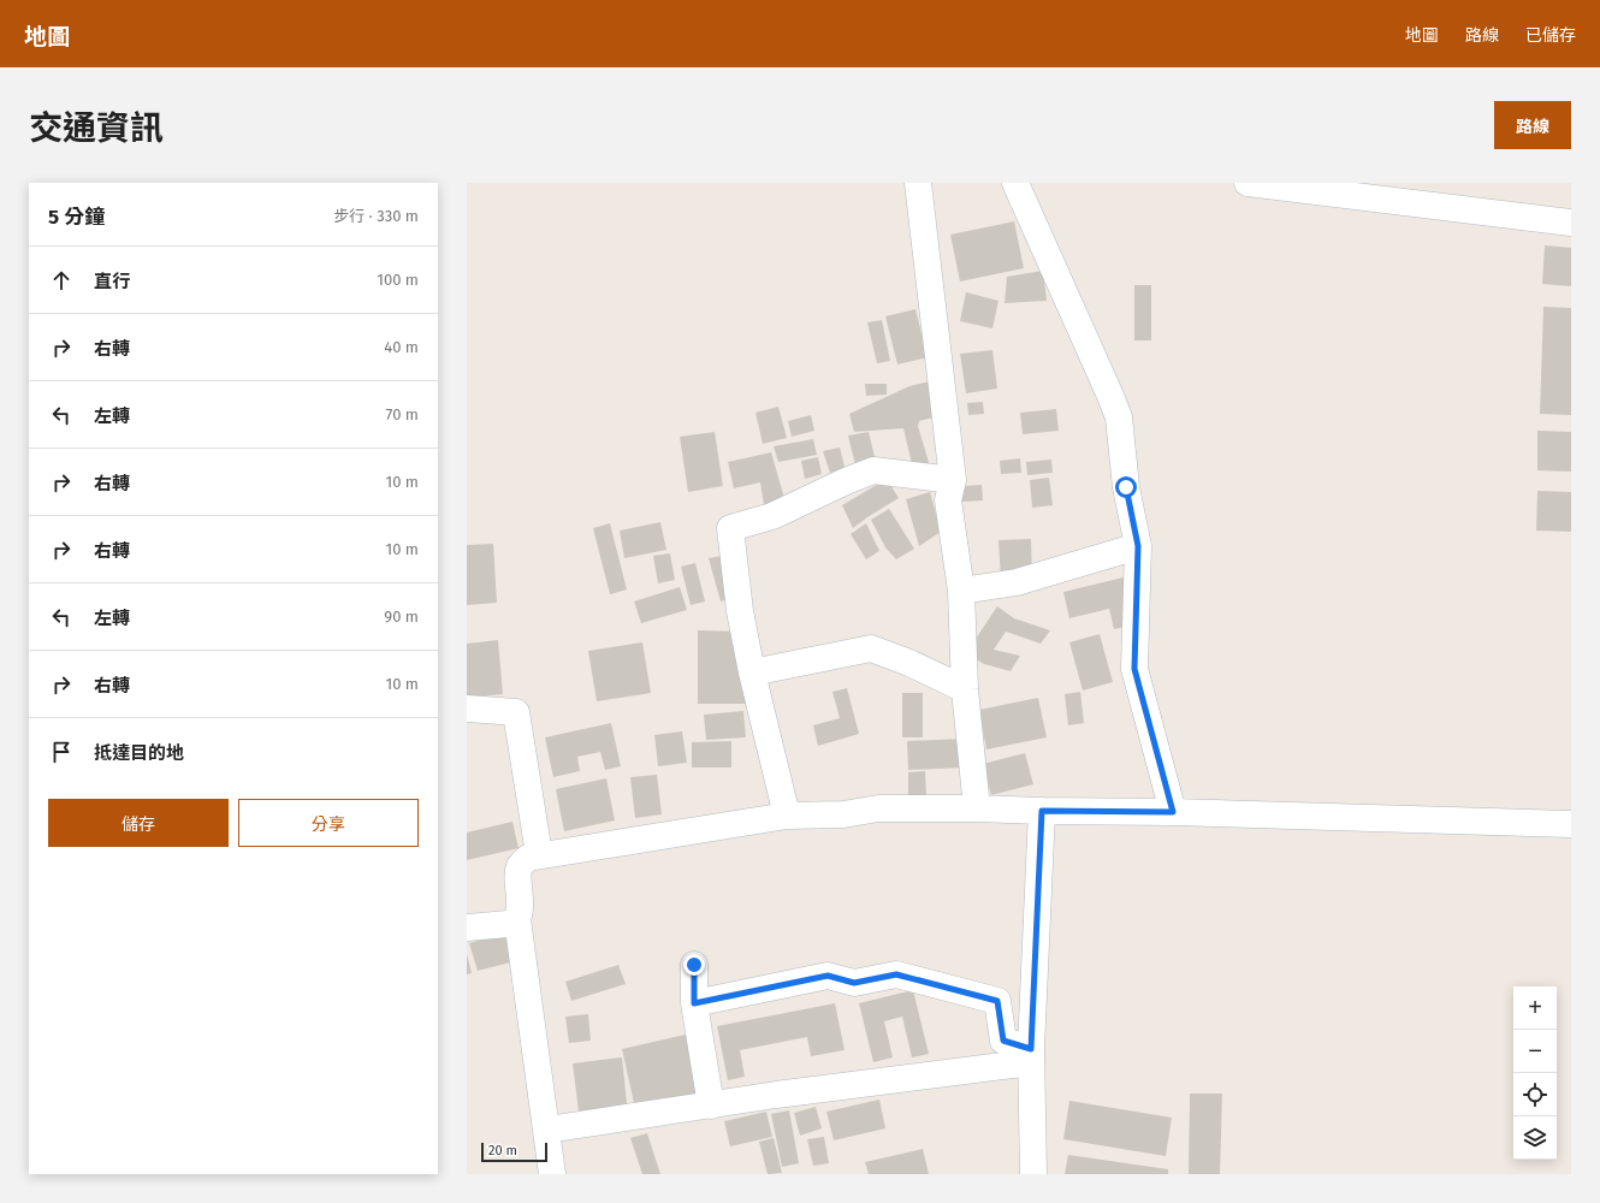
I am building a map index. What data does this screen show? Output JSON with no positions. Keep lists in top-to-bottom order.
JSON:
{
  "scale_bar": "20 m",
  "page": {
    "header": "地圖",
    "nav": ["地圖", "路線", "已儲存"],
    "title": "交通資訊",
    "buttons": [
      "路線",
      ["儲存", "分享"]
    ],
    "heading": ["5 分鐘", "步行 · 330 m"],
    "list": [
      ["直行", "100 m"],
      ["右轉", "40 m"],
      ["左轉", "70 m"],
      ["右轉", "10 m"],
      ["右轉", "10 m"],
      ["左轉", "90 m"],
      ["右轉", "10 m"],
      "抵達目的地"
    ],
    "map_buttons": ["+", "−"],
    "scale": "20 m"
  }
}
